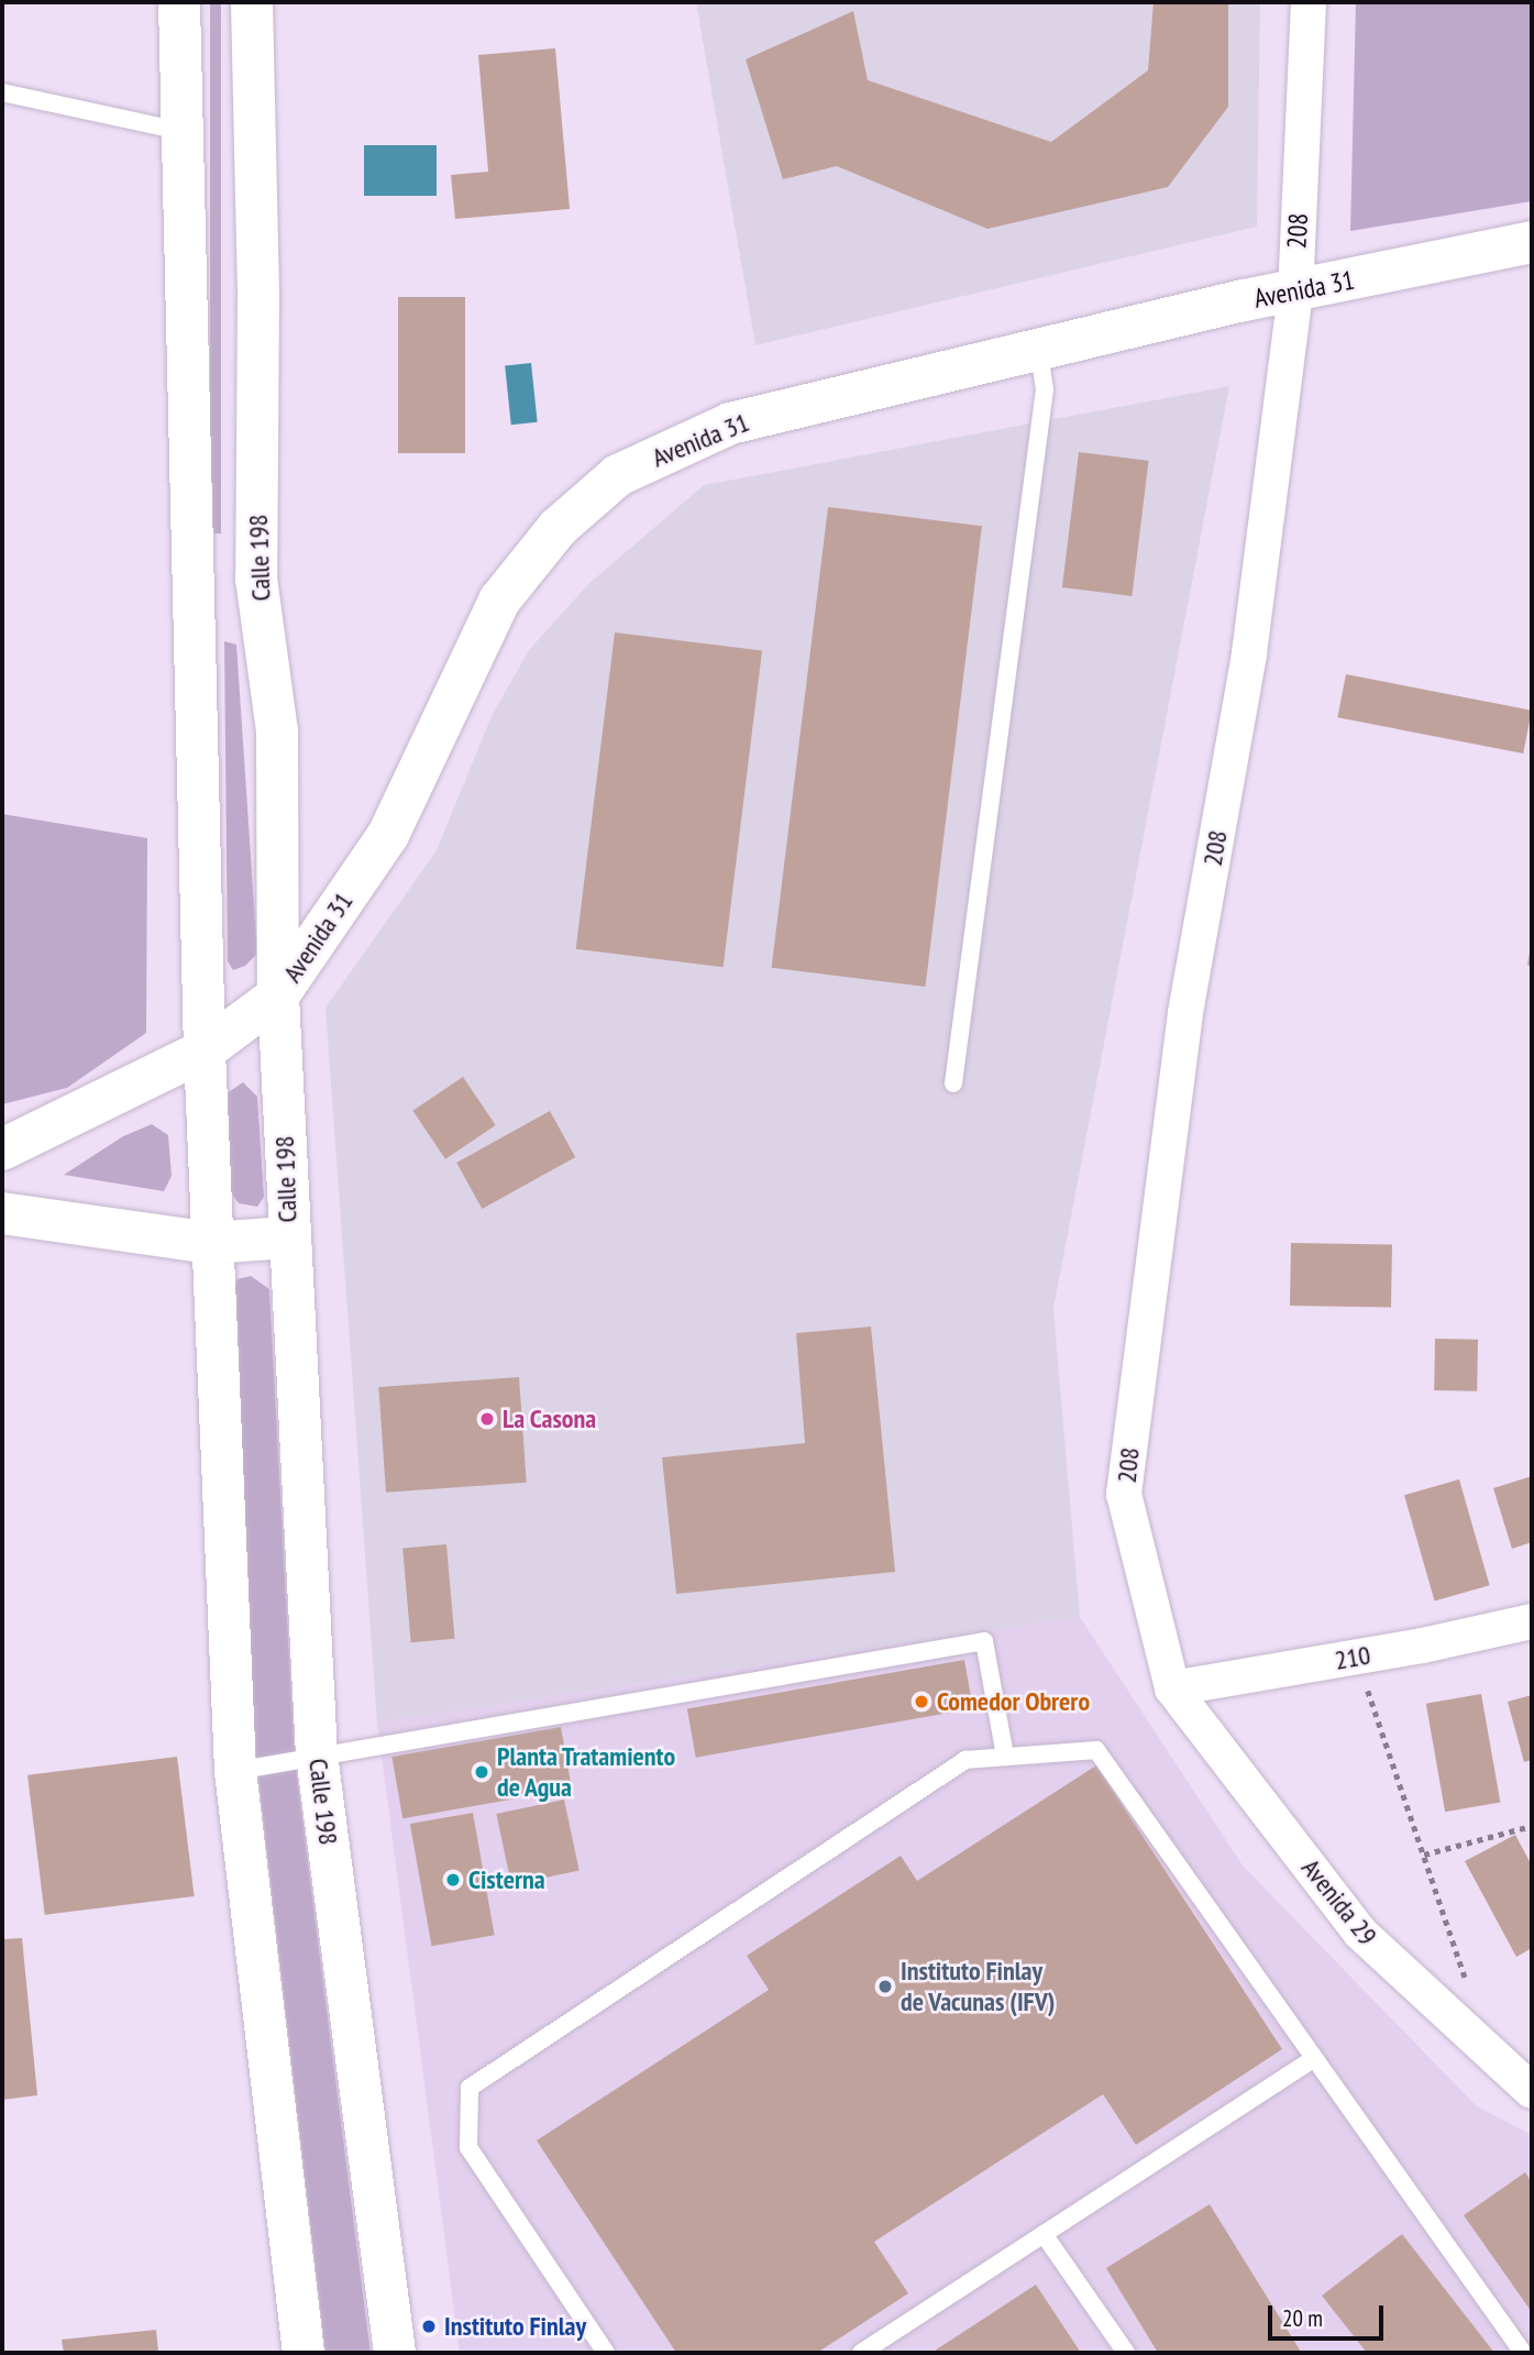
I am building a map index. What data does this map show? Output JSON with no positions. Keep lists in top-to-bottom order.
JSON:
{
  "streets": {
    "main road": ["Avenida 31", "Calle 198"],
    "street": ["208", "210", "Avenida 29"]
  },
  "crossings": [
    ["208", "Avenida 31"],
    ["208", "210"],
    ["208", "Avenida 29"],
    ["Avenida 31", "Calle 198"],
    ["210", "Avenida 29"]
  ],
  "places": [
    "La Casona",
    "Comedor Obrero",
    "Planta Tratamiento de Agua",
    "Cisterna",
    "Instituto Finlay de Vacunas (IFV)",
    "Instituto Finlay"
  ],
  "scale_bar": "20 m"
}
